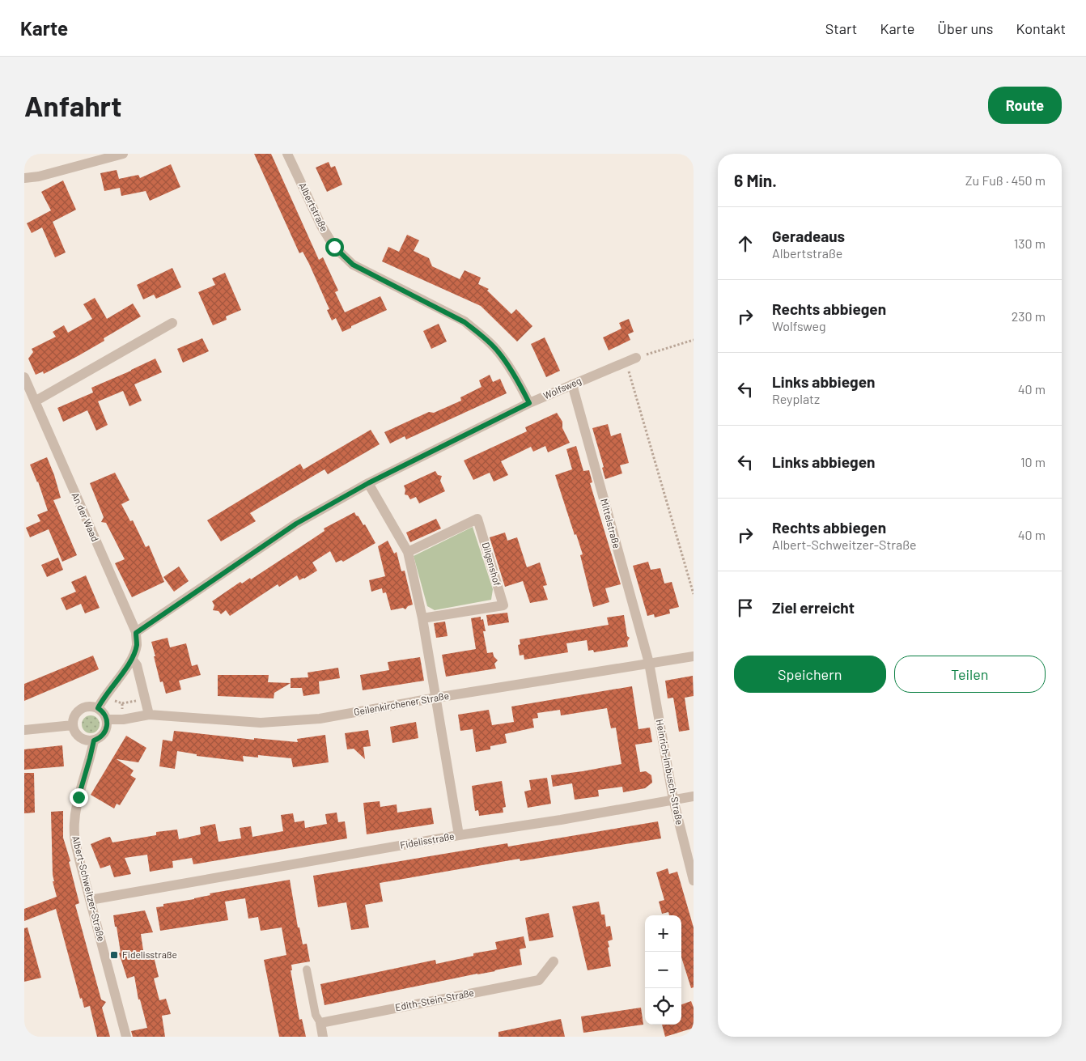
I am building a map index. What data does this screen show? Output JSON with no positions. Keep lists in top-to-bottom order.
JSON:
{
  "streets": {
    "street": [
      "Albertstraße",
      "Wolfsweg",
      "An der Waad",
      "Mittelstraße",
      "Dilgenshof",
      "Geilenkirchener Straße",
      "Heinrich-Imbusch-Straße",
      "Fidelisstraße",
      "Albert-Schweitzer-Straße",
      "Edith-Stein-Straße"
    ]
  },
  "crossings": [
    ["Albertstraße", "Wolfsweg"],
    ["Wolfsweg", "An der Waad"],
    ["Wolfsweg", "Mittelstraße"],
    ["Mittelstraße", "Geilenkirchener Straße"],
    ["Mittelstraße", "Heinrich-Imbusch-Straße"],
    ["Geilenkirchener Straße", "Heinrich-Imbusch-Straße"],
    ["Geilenkirchener Straße", "Albert-Schweitzer-Straße"],
    ["Heinrich-Imbusch-Straße", "Fidelisstraße"],
    ["Fidelisstraße", "Albert-Schweitzer-Straße"]
  ],
  "places": {
    "transit": ["Fidelisstraße"]
  },
  "page": {
    "header": "Karte",
    "nav": [
      "Start",
      "Karte",
      "Über uns",
      "Kontakt"
    ],
    "buttons": [
      "Route",
      ["Speichern", "Teilen"]
    ],
    "title": "Anfahrt",
    "heading": ["6 Min.", "Zu Fuß · 450 m"],
    "list": [
      ["Geradeaus", "Albertstraße", "130 m"],
      ["Rechts abbiegen", "Wolfsweg", "230 m"],
      ["Links abbiegen", "Reyplatz", "40 m"],
      ["Links abbiegen", "10 m"],
      ["Rechts abbiegen", "Albert-Schweitzer-Straße", "40 m"],
      "Ziel erreicht"
    ],
    "map_buttons": ["+", "−"]
  }
}
